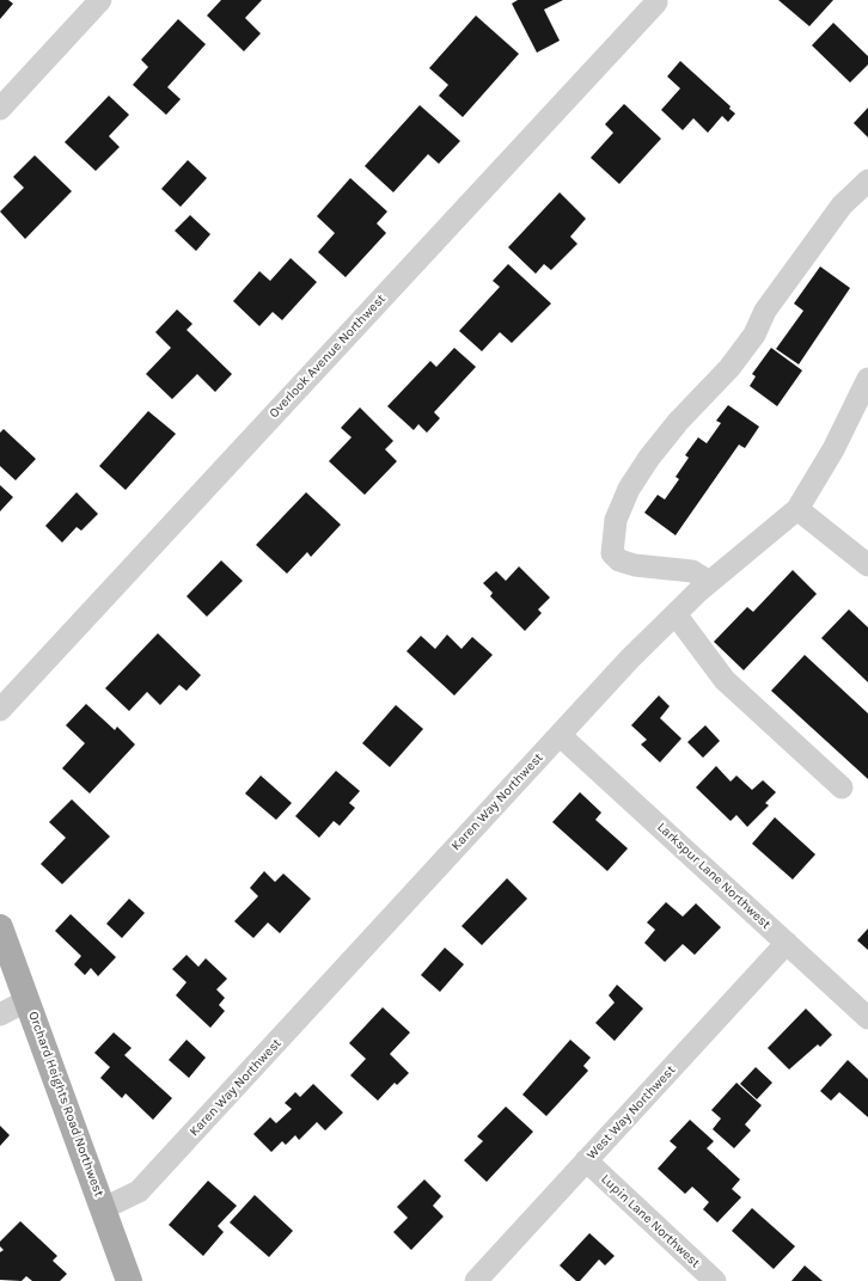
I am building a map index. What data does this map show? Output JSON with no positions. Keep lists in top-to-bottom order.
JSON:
{
  "streets": {
    "main road": ["Orchard Heights Road Northwest"],
    "street": [
      "Overlook Avenue Northwest",
      "Karen Way Northwest",
      "Larkspur Lane Northwest",
      "West Way Northwest",
      "Lupin Lane Northwest"
    ]
  },
  "crossings": [
    ["Karen Way Northwest", "Larkspur Lane Northwest"],
    ["Karen Way Northwest", "Orchard Heights Road Northwest"],
    ["Larkspur Lane Northwest", "West Way Northwest"],
    ["West Way Northwest", "Lupin Lane Northwest"]
  ]
}
